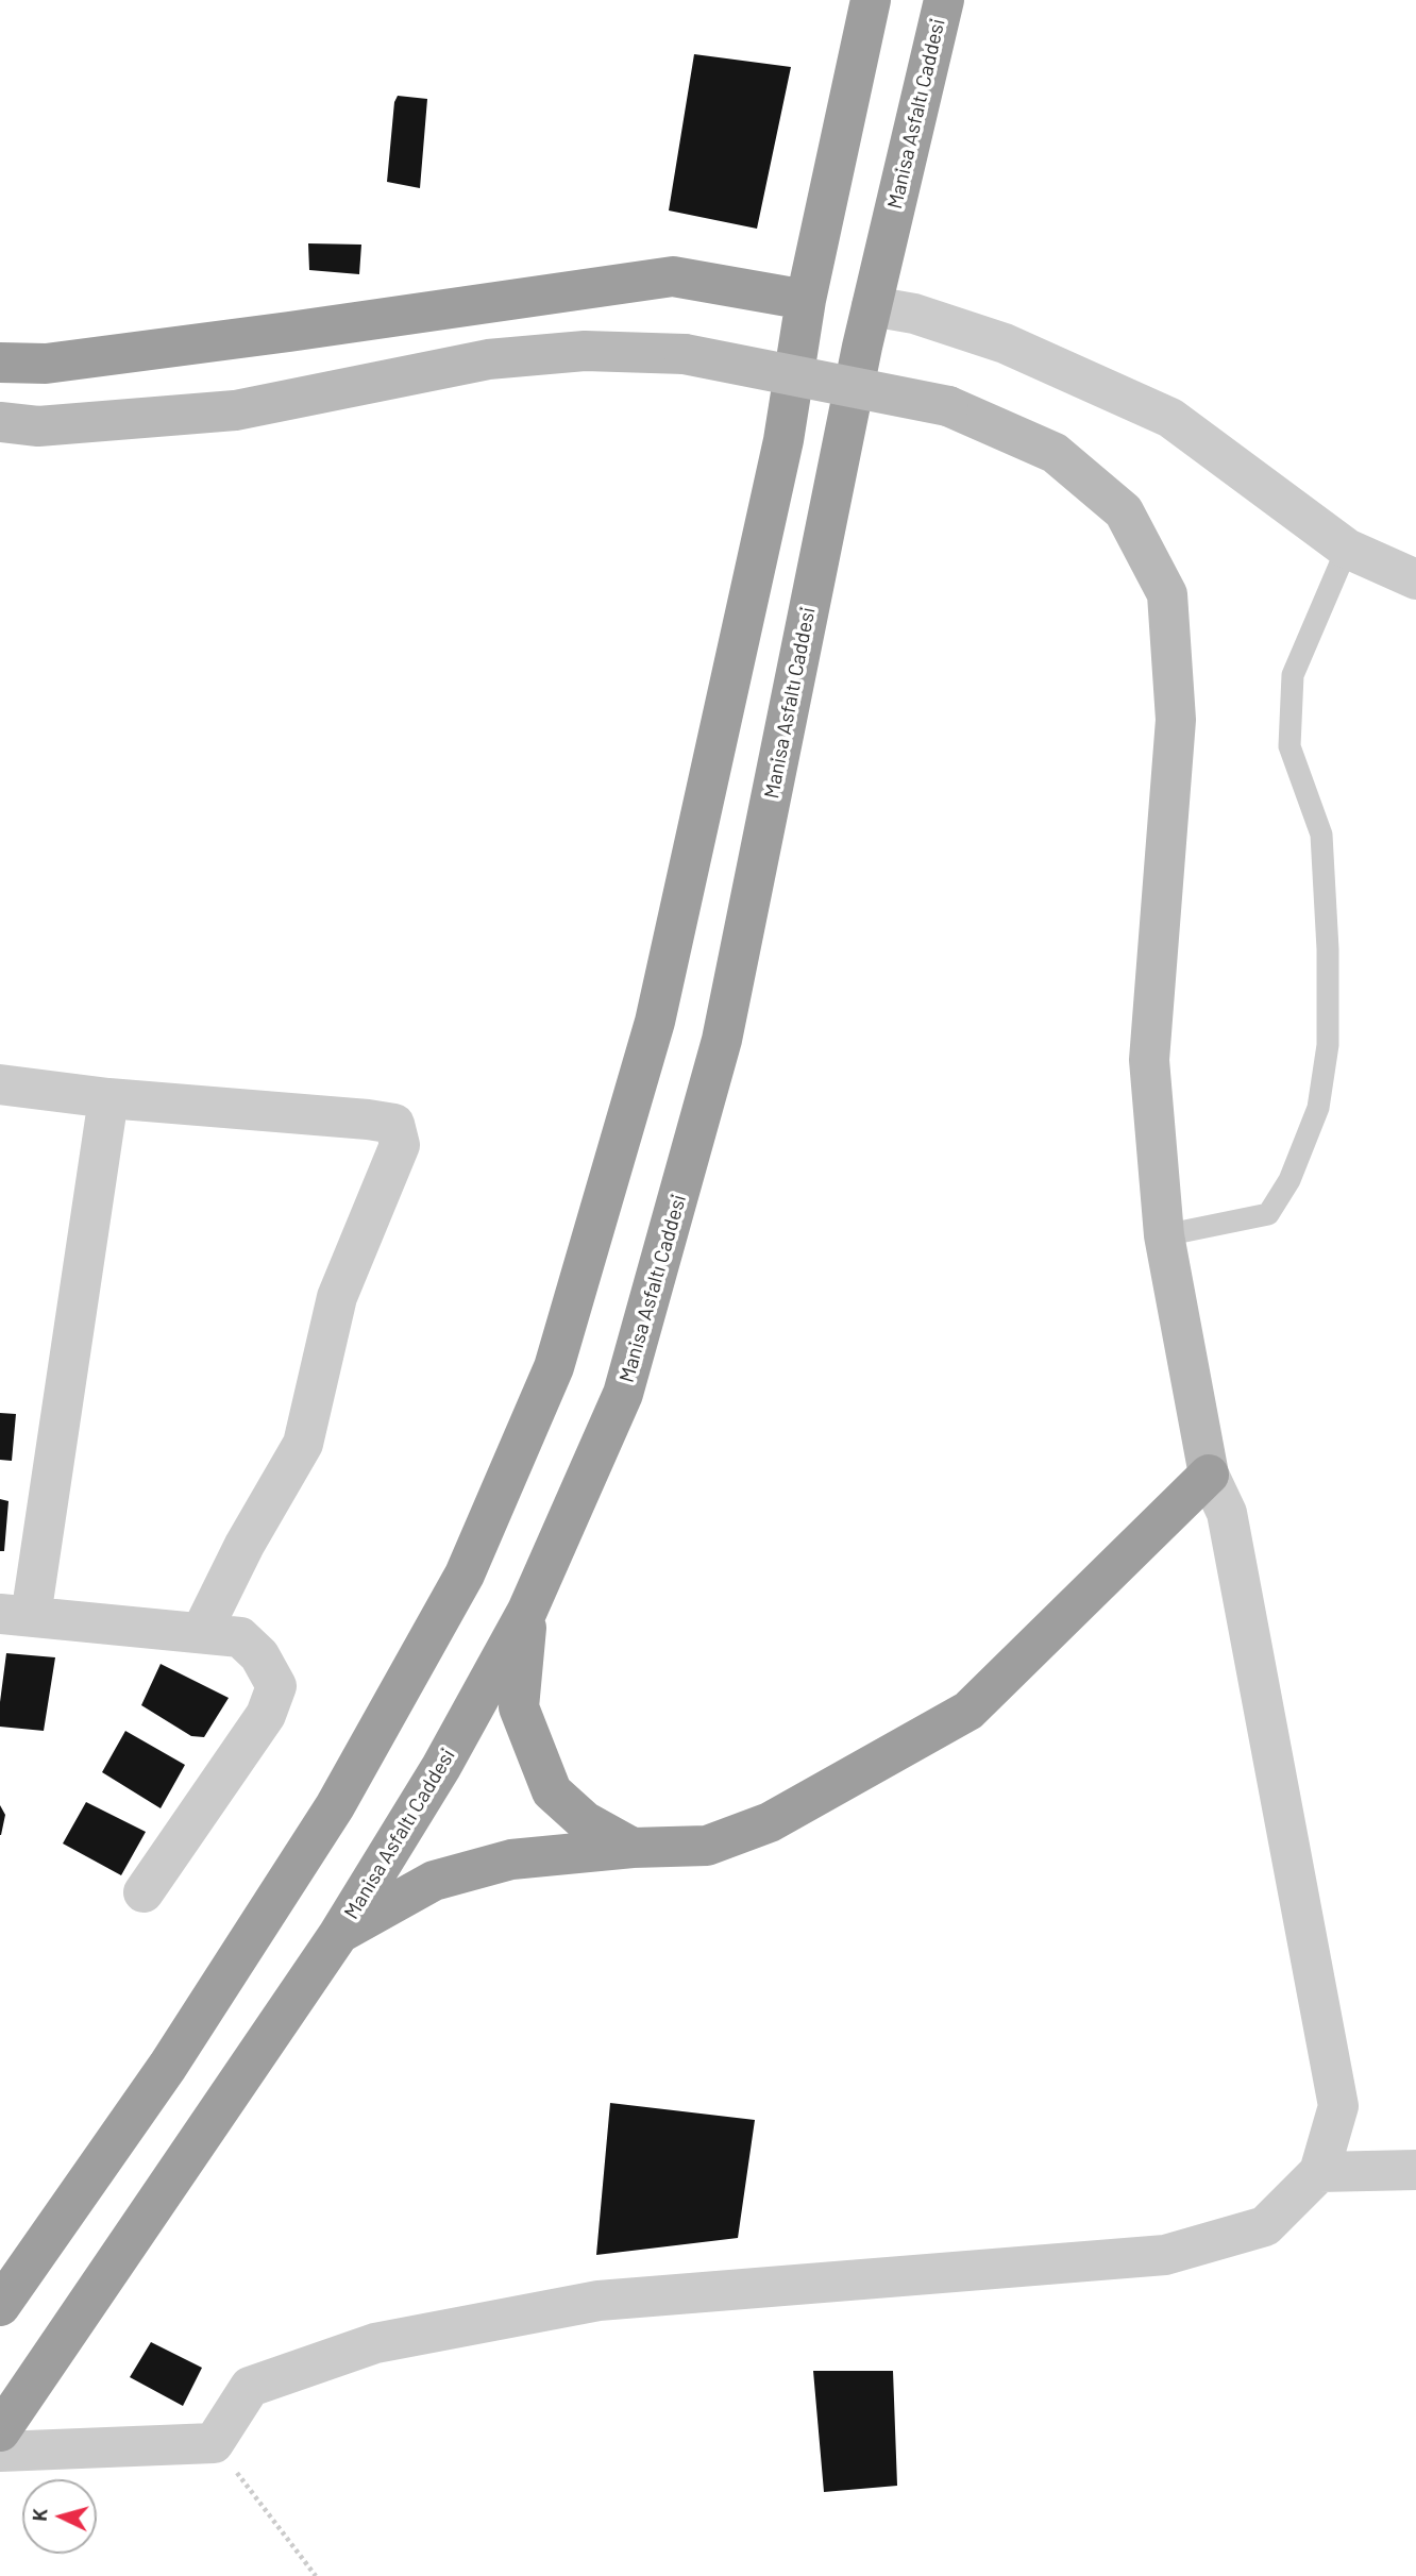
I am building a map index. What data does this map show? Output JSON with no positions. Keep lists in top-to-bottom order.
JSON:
{
  "streets": {
    "highway": ["Manisa Asfaltı Caddesi"]
  },
  "north": "left"
}
